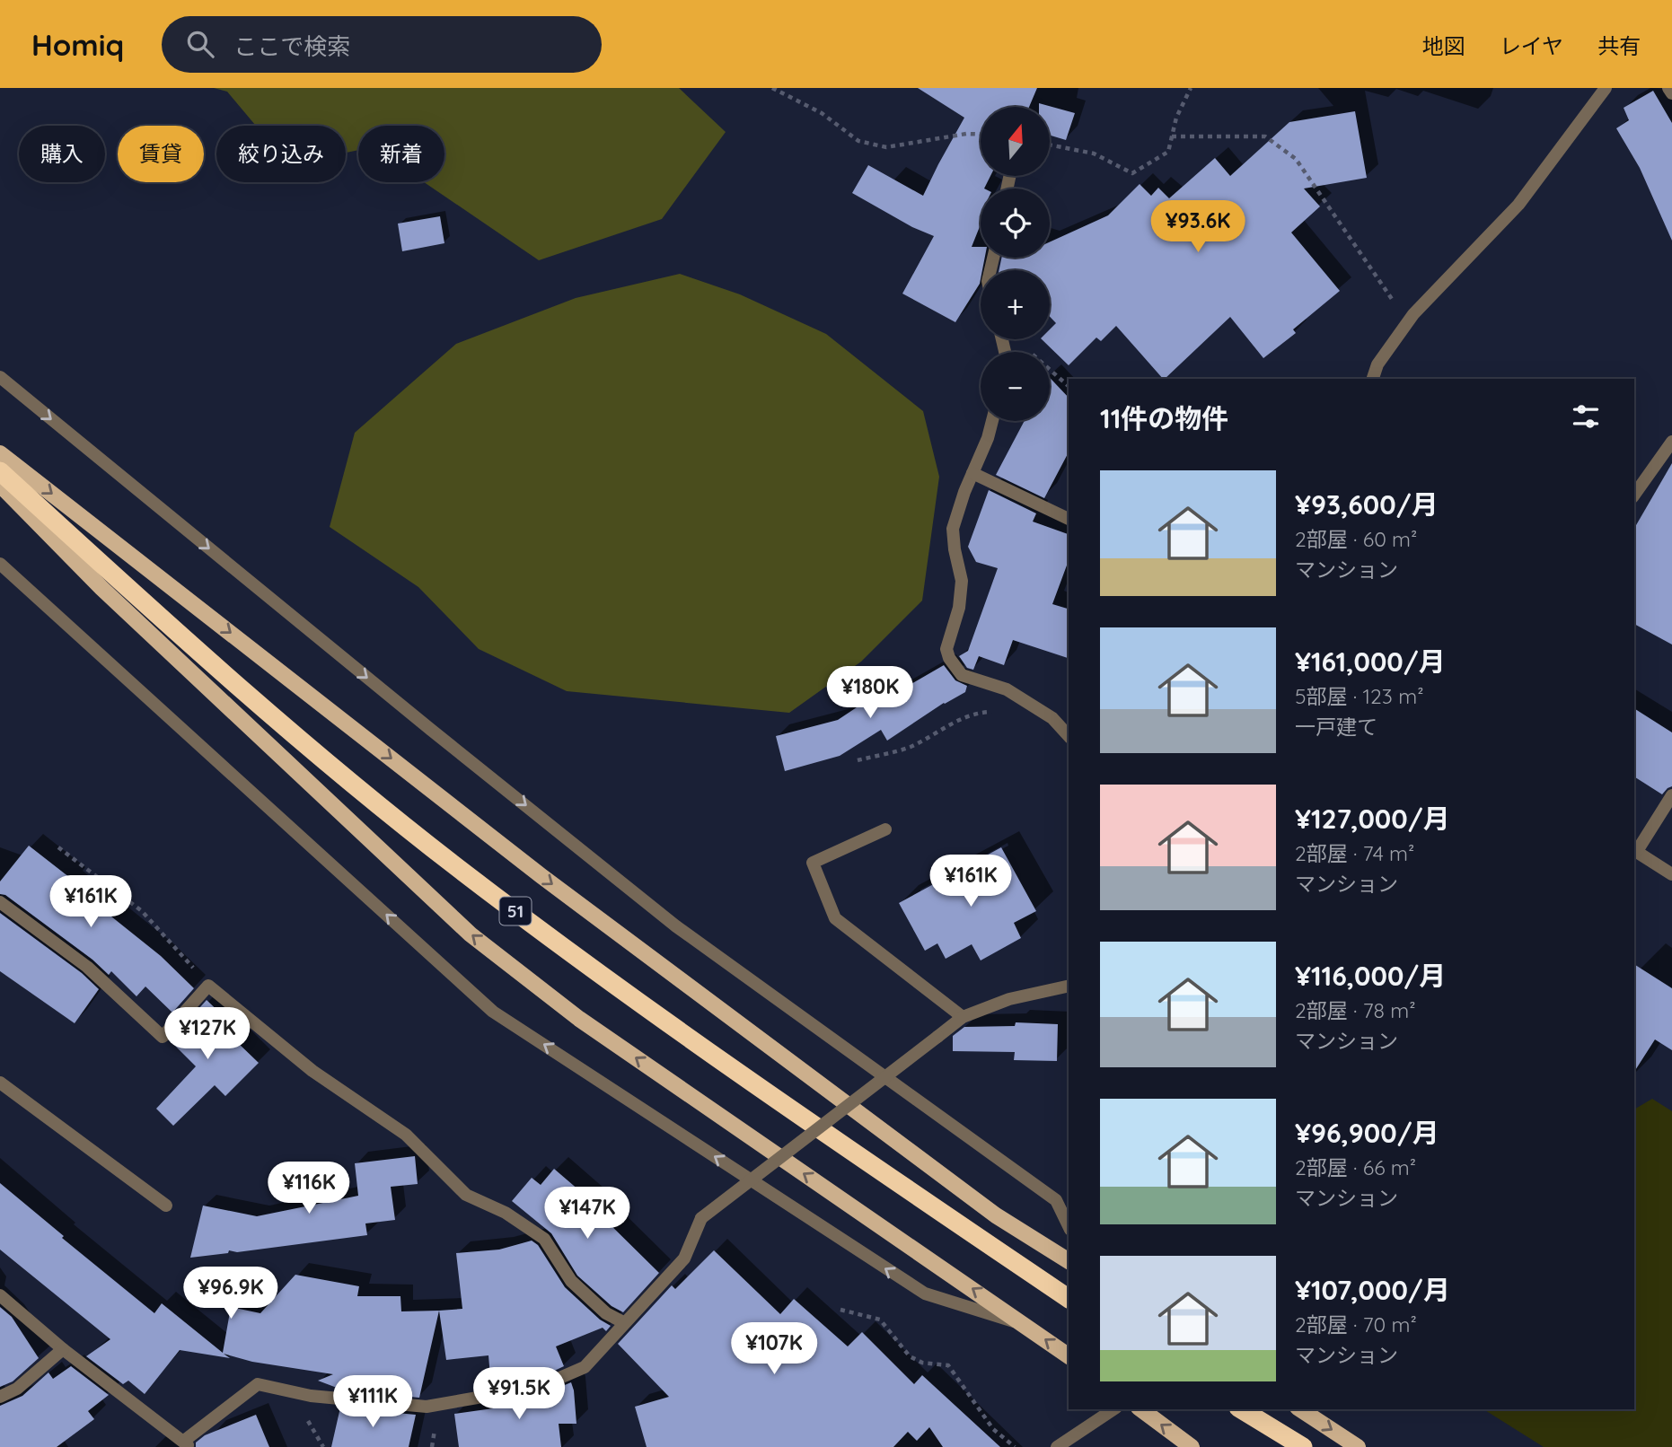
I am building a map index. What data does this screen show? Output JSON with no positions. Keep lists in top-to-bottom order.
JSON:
{
  "streets": {
    "highway": ["51"]
  },
  "north": "top",
  "page": {
    "header": "Homiq",
    "search": "ここで検索",
    "nav": ["地図", "レイヤ", "共有"],
    "map_buttons": ["+", "−"],
    "chip": [
      "購入",
      "賃貸",
      "絞り込み",
      "新着"
    ],
    "price": [
      "¥93.6K",
      "¥180K",
      "¥161K",
      "¥161K",
      "¥127K",
      "¥116K",
      "¥147K",
      "¥96.9K",
      "¥107K",
      "¥91.5K",
      "¥111K"
    ],
    "heading": "11件の物件",
    "list": [
      {
        "name": "¥93,600/月",
        "note": "2部屋 · 60 m² · マンション"
      },
      {
        "name": "¥161,000/月",
        "note": "5部屋 · 123 m² · 一戸建て"
      },
      {
        "name": "¥127,000/月",
        "note": "2部屋 · 74 m² · マンション"
      },
      {
        "name": "¥116,000/月",
        "note": "2部屋 · 78 m² · マンション"
      },
      {
        "name": "¥96,900/月",
        "note": "2部屋 · 66 m² · マンション"
      },
      {
        "name": "¥107,000/月",
        "note": "2部屋 · 70 m² · マンション"
      }
    ]
  }
}
